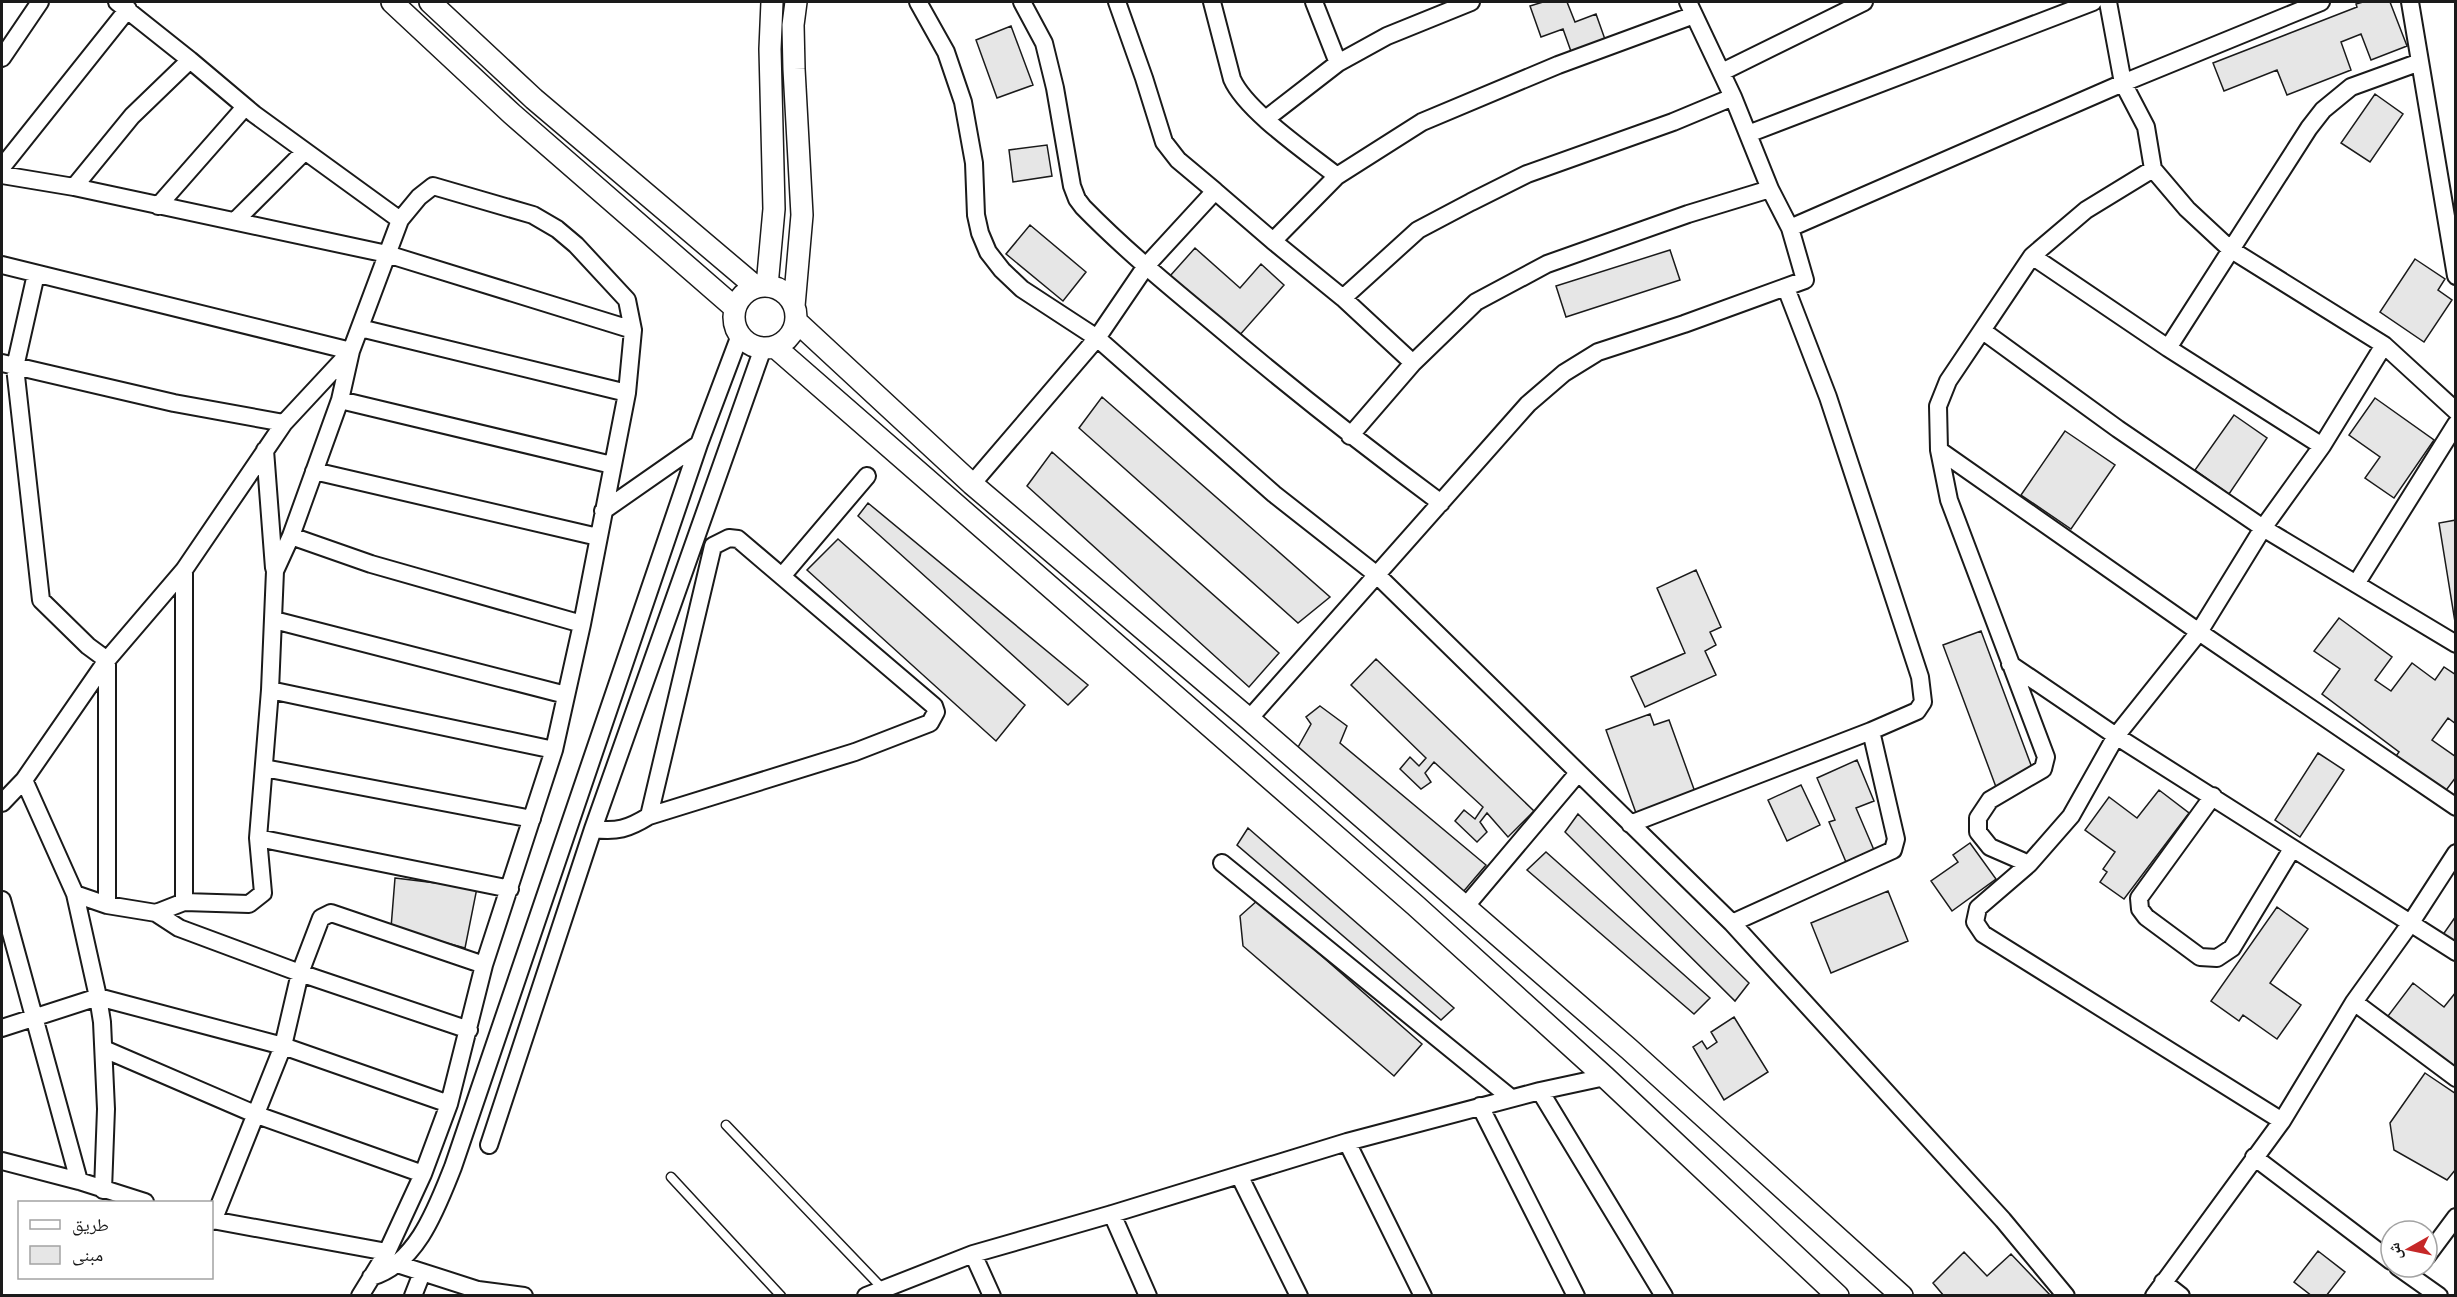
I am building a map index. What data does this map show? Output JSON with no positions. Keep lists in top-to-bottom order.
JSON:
{
  "legend": ["طريق", "مبنى"],
  "north": "left"
}
